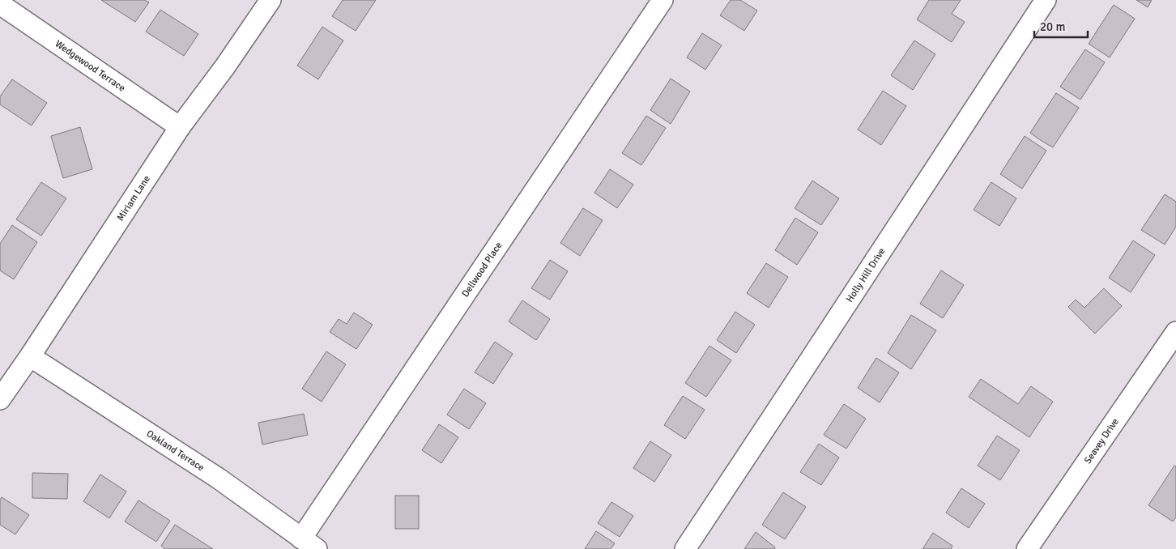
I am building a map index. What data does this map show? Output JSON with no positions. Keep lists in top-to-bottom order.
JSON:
{
  "streets": {
    "street": [
      "Wedgewood Terrace",
      "Miriam Lane",
      "Dellwood Place",
      "Holly Hill Drive",
      "Seavey Drive",
      "Oakland Terrace"
    ]
  },
  "crossings": [
    ["Wedgewood Terrace", "Miriam Lane"],
    ["Miriam Lane", "Oakland Terrace"],
    ["Dellwood Place", "Oakland Terrace"]
  ],
  "scale_bar": "20 m"
}
